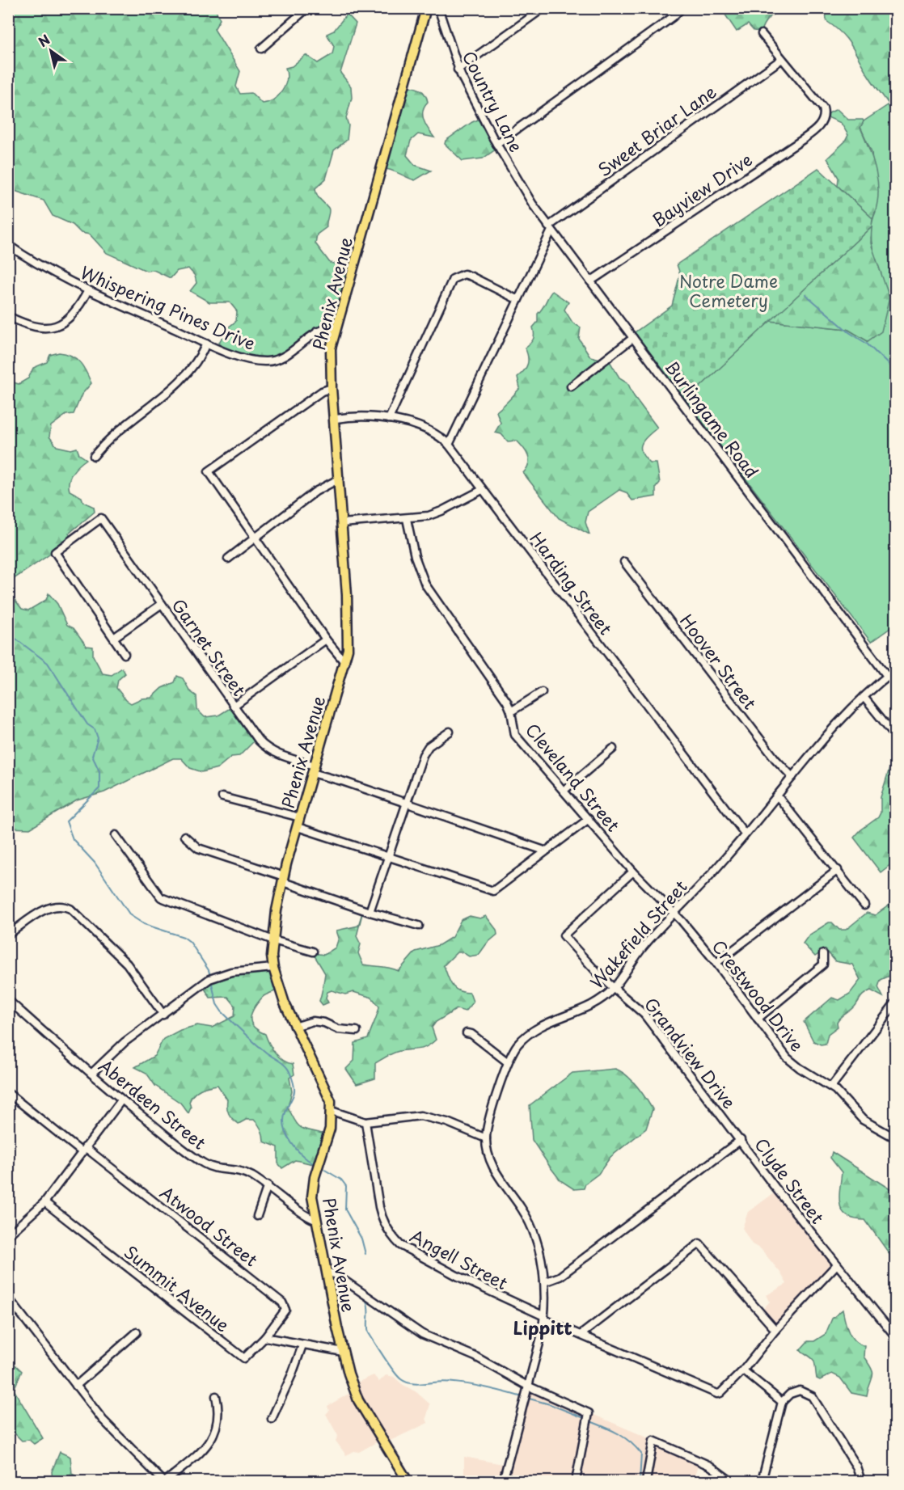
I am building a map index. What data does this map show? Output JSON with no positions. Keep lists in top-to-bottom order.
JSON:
{
  "streets": {
    "main road": ["Phenix Avenue"],
    "street": [
      "Country Lane",
      "Sweet Briar Lane",
      "Bayview Drive",
      "Whispering Pines Drive",
      "Burlingame Road",
      "Harding Street",
      "Garnet Street",
      "Hoover Street",
      "Cleveland Street",
      "Wakefield Street",
      "Crestwood Drive",
      "Grandview Drive",
      "Aberdeen Street",
      "Clyde Street",
      "Atwood Street",
      "Angell Street",
      "Summit Avenue"
    ]
  },
  "crossings": [
    ["Country Lane", "Burlingame Road"],
    ["Sweet Briar Lane", "Bayview Drive"],
    ["Sweet Briar Lane", "Burlingame Road"],
    ["Bayview Drive", "Burlingame Road"],
    ["Phenix Avenue", "Whispering Pines Drive"],
    ["Phenix Avenue", "Harding Street"],
    ["Phenix Avenue", "Garnet Street"],
    ["Phenix Avenue", "Aberdeen Street"],
    ["Burlingame Road", "Wakefield Street"],
    ["Harding Street", "Wakefield Street"],
    ["Hoover Street", "Wakefield Street"],
    ["Cleveland Street", "Wakefield Street"],
    ["Cleveland Street", "Crestwood Drive"],
    ["Cleveland Street", "Grandview Drive"],
    ["Wakefield Street", "Crestwood Drive"],
    ["Wakefield Street", "Grandview Drive"],
    ["Wakefield Street", "Clyde Street"],
    ["Wakefield Street", "Angell Street"],
    ["Grandview Drive", "Clyde Street"],
    ["Atwood Street", "Summit Avenue"]
  ],
  "districts": ["Lippitt"],
  "parks": ["Notre Dame Cemetery"],
  "north": "top left"
}
